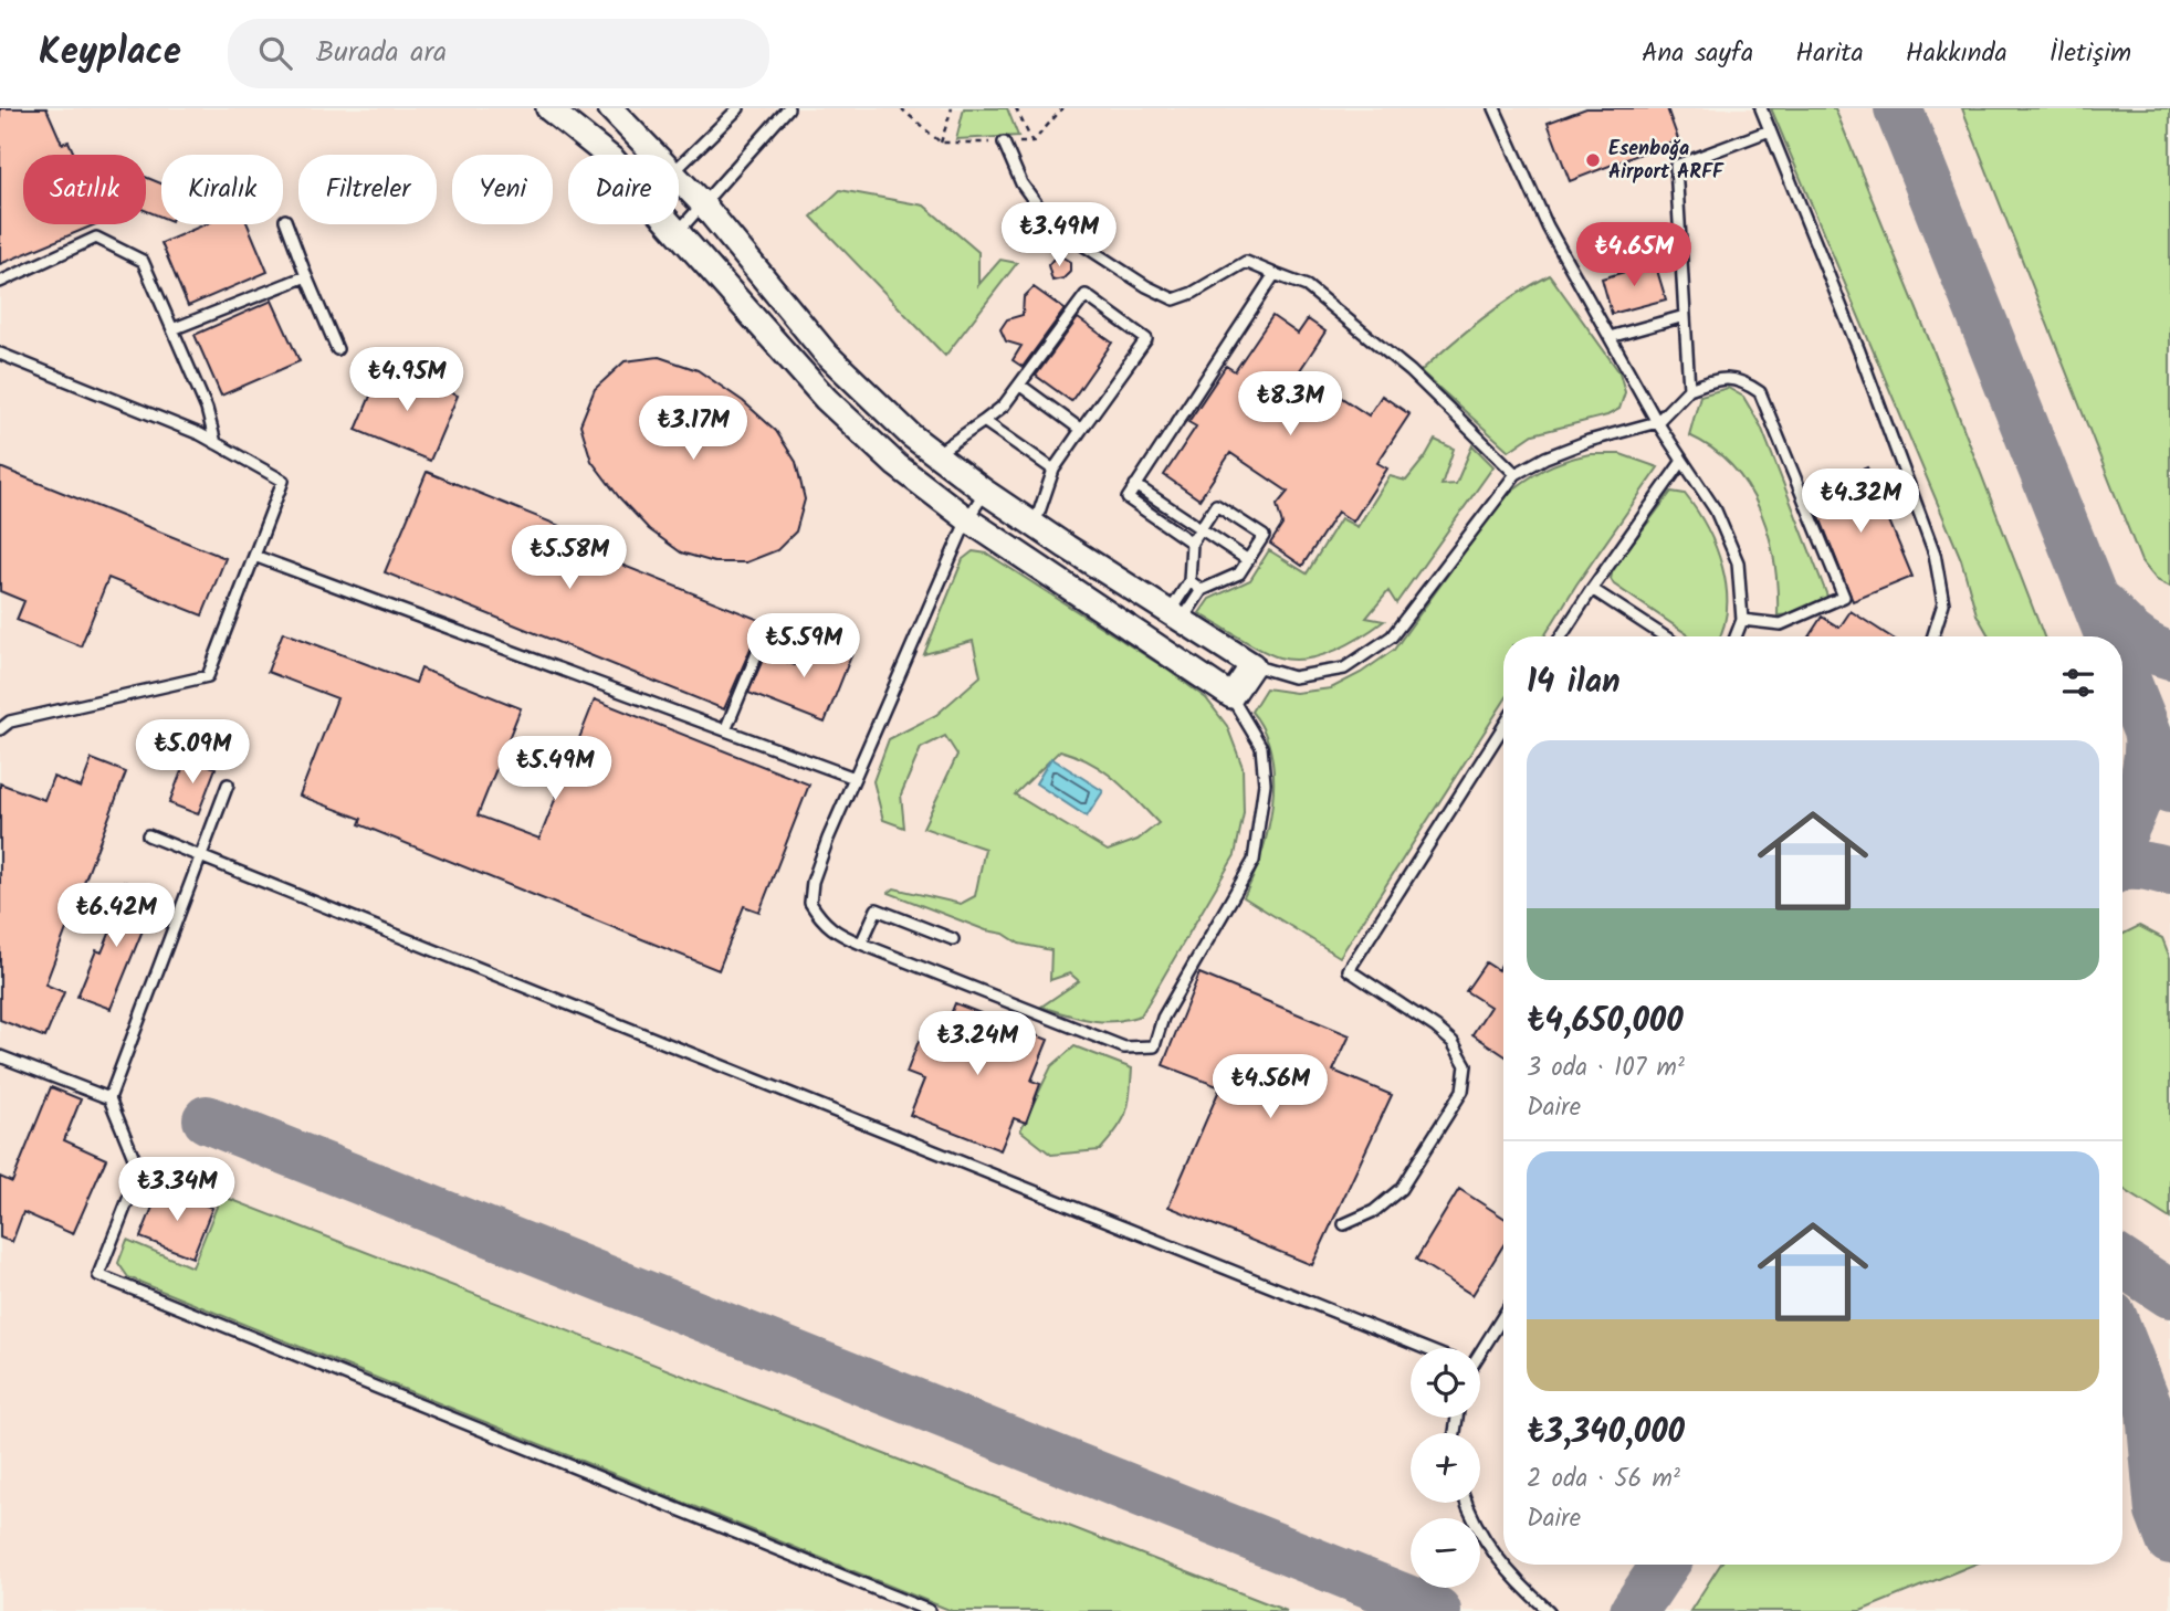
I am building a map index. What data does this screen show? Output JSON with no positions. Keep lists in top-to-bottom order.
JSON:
{
  "places": ["Esenboğa Airport ARFF"],
  "page": {
    "header": "Keyplace",
    "search": "Burada ara",
    "nav": [
      "Ana sayfa",
      "Harita",
      "Hakkında",
      "İletişim"
    ],
    "chip": [
      "Satılık",
      "Kiralık",
      "Filtreler",
      "Yeni",
      "Daire"
    ],
    "price": [
      "₺3.49M",
      "₺4.65M",
      "₺4.95M",
      "₺8.3M",
      "₺3.17M",
      "₺4.32M",
      "₺5.58M",
      "₺5.59M",
      "₺5.09M",
      "₺5.49M",
      "₺6.42M",
      "₺3.24M",
      "₺4.56M",
      "₺3.34M"
    ],
    "heading": "14 ilan",
    "list": [
      {
        "name": "₺4,650,000",
        "note": "3 oda · 107 m² · Daire"
      },
      {
        "name": "₺3,340,000",
        "note": "2 oda · 56 m² · Daire"
      }
    ],
    "map_buttons": ["+", "−"]
  }
}
